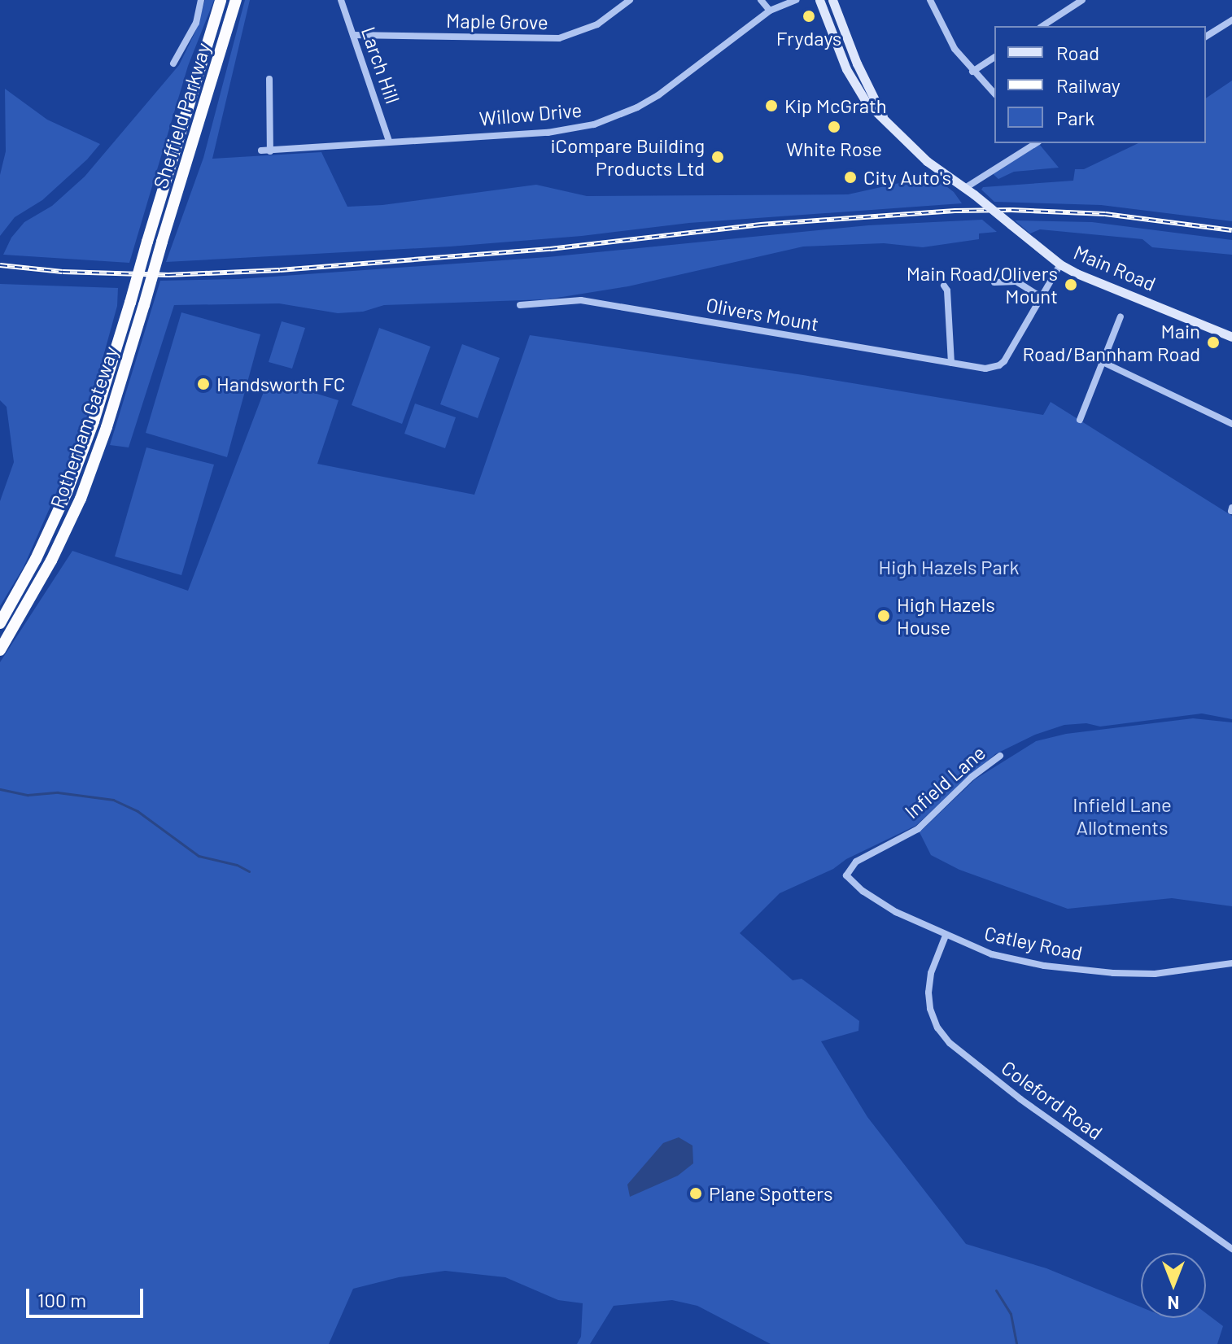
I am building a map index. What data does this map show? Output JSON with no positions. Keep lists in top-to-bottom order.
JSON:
{
  "streets": {
    "highway": ["Sheffield Parkway", "Rotherham Gateway"],
    "main road": ["Main Road"],
    "street": [
      "Maple Grove",
      "Larch Hill",
      "Willow Drive",
      "Olivers Mount",
      "Infield Lane",
      "Catley Road",
      "Coleford Road"
    ]
  },
  "crossings": [
    ["Maple Grove", "Larch Hill"],
    ["Larch Hill", "Willow Drive"],
    ["Sheffield Parkway", "Rotherham Gateway"],
    ["Infield Lane", "Catley Road"],
    ["Catley Road", "Coleford Road"]
  ],
  "parks": ["High Hazels Park", "Infield Lane Allotments"],
  "places": [
    "Frydays",
    "Kip McGrath",
    "White Rose",
    "iCompare Building Products Ltd",
    "City Auto's",
    "Main Road/Olivers Mount",
    "Main Road/Bannham Road",
    "Handsworth FC",
    "High Hazels House",
    "Plane Spotters"
  ],
  "legend": ["Road", "Railway", "Park"],
  "scale_bar": "100 m",
  "north": "bottom"
}
